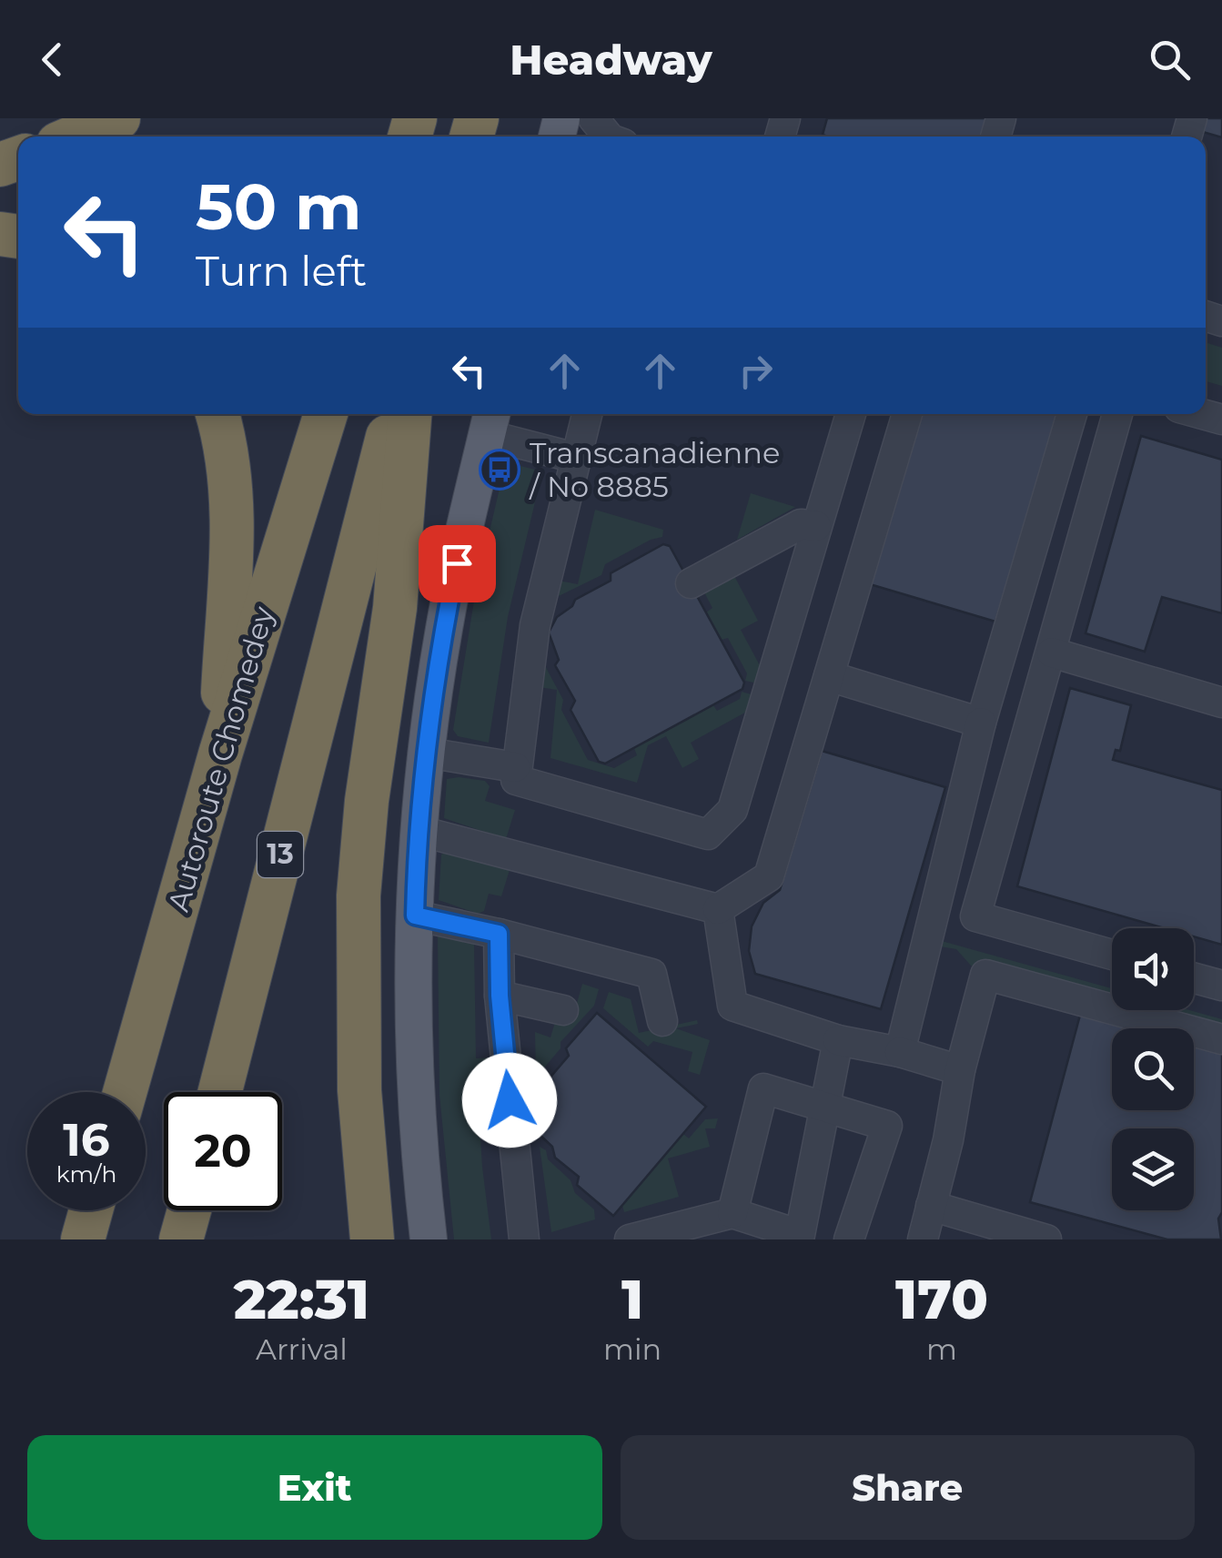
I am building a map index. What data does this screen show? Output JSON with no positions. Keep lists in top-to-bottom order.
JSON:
{
  "streets": {
    "highway": ["Autoroute Chomedey", "13"]
  },
  "places": {
    "bus stop": ["Transcanadienne / No 8885"]
  },
  "page": {
    "header": "Headway",
    "turn": ["50 m", "Turn left"],
    "speed": "16 km/h",
    "limit": "20",
    "eta": [
      "22:31",
      "Arrival",
      "1",
      "min",
      "170",
      "m"
    ],
    "buttons": ["Exit", "Share"]
  }
}
